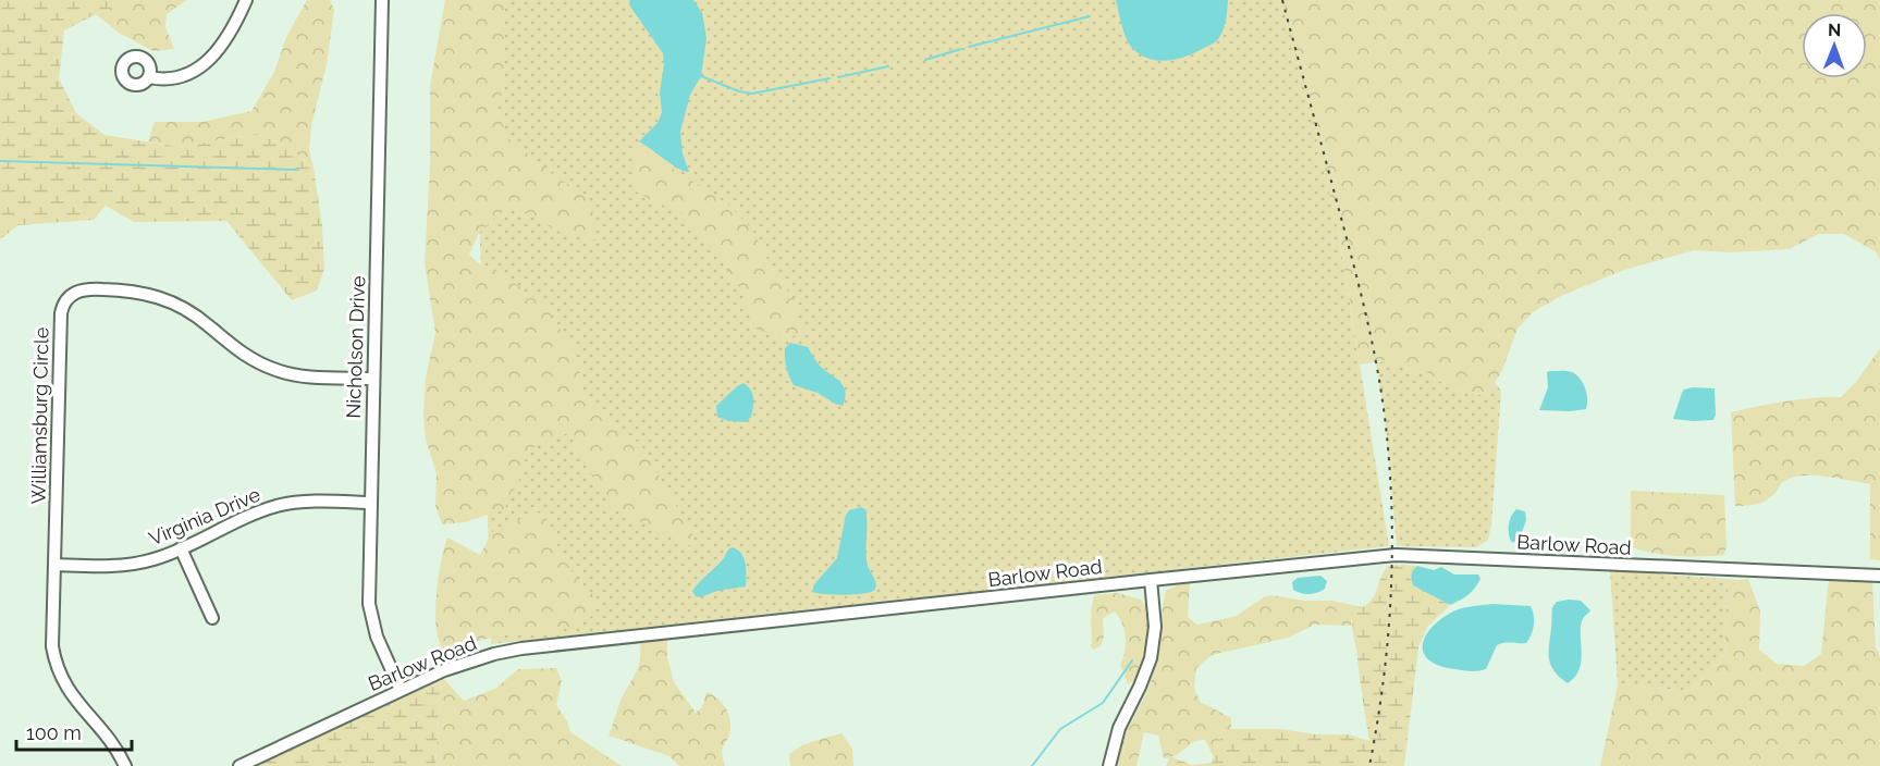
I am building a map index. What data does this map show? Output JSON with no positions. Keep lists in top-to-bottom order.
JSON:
{
  "streets": {
    "street": [
      "Nicholson Drive",
      "Williamsburg Circle",
      "Virginia Drive",
      "Barlow Road"
    ]
  },
  "crossings": [
    ["Nicholson Drive", "Williamsburg Circle"],
    ["Nicholson Drive", "Virginia Drive"],
    ["Nicholson Drive", "Barlow Road"],
    ["Williamsburg Circle", "Virginia Drive"]
  ],
  "scale_bar": "100 m",
  "north": "top"
}
